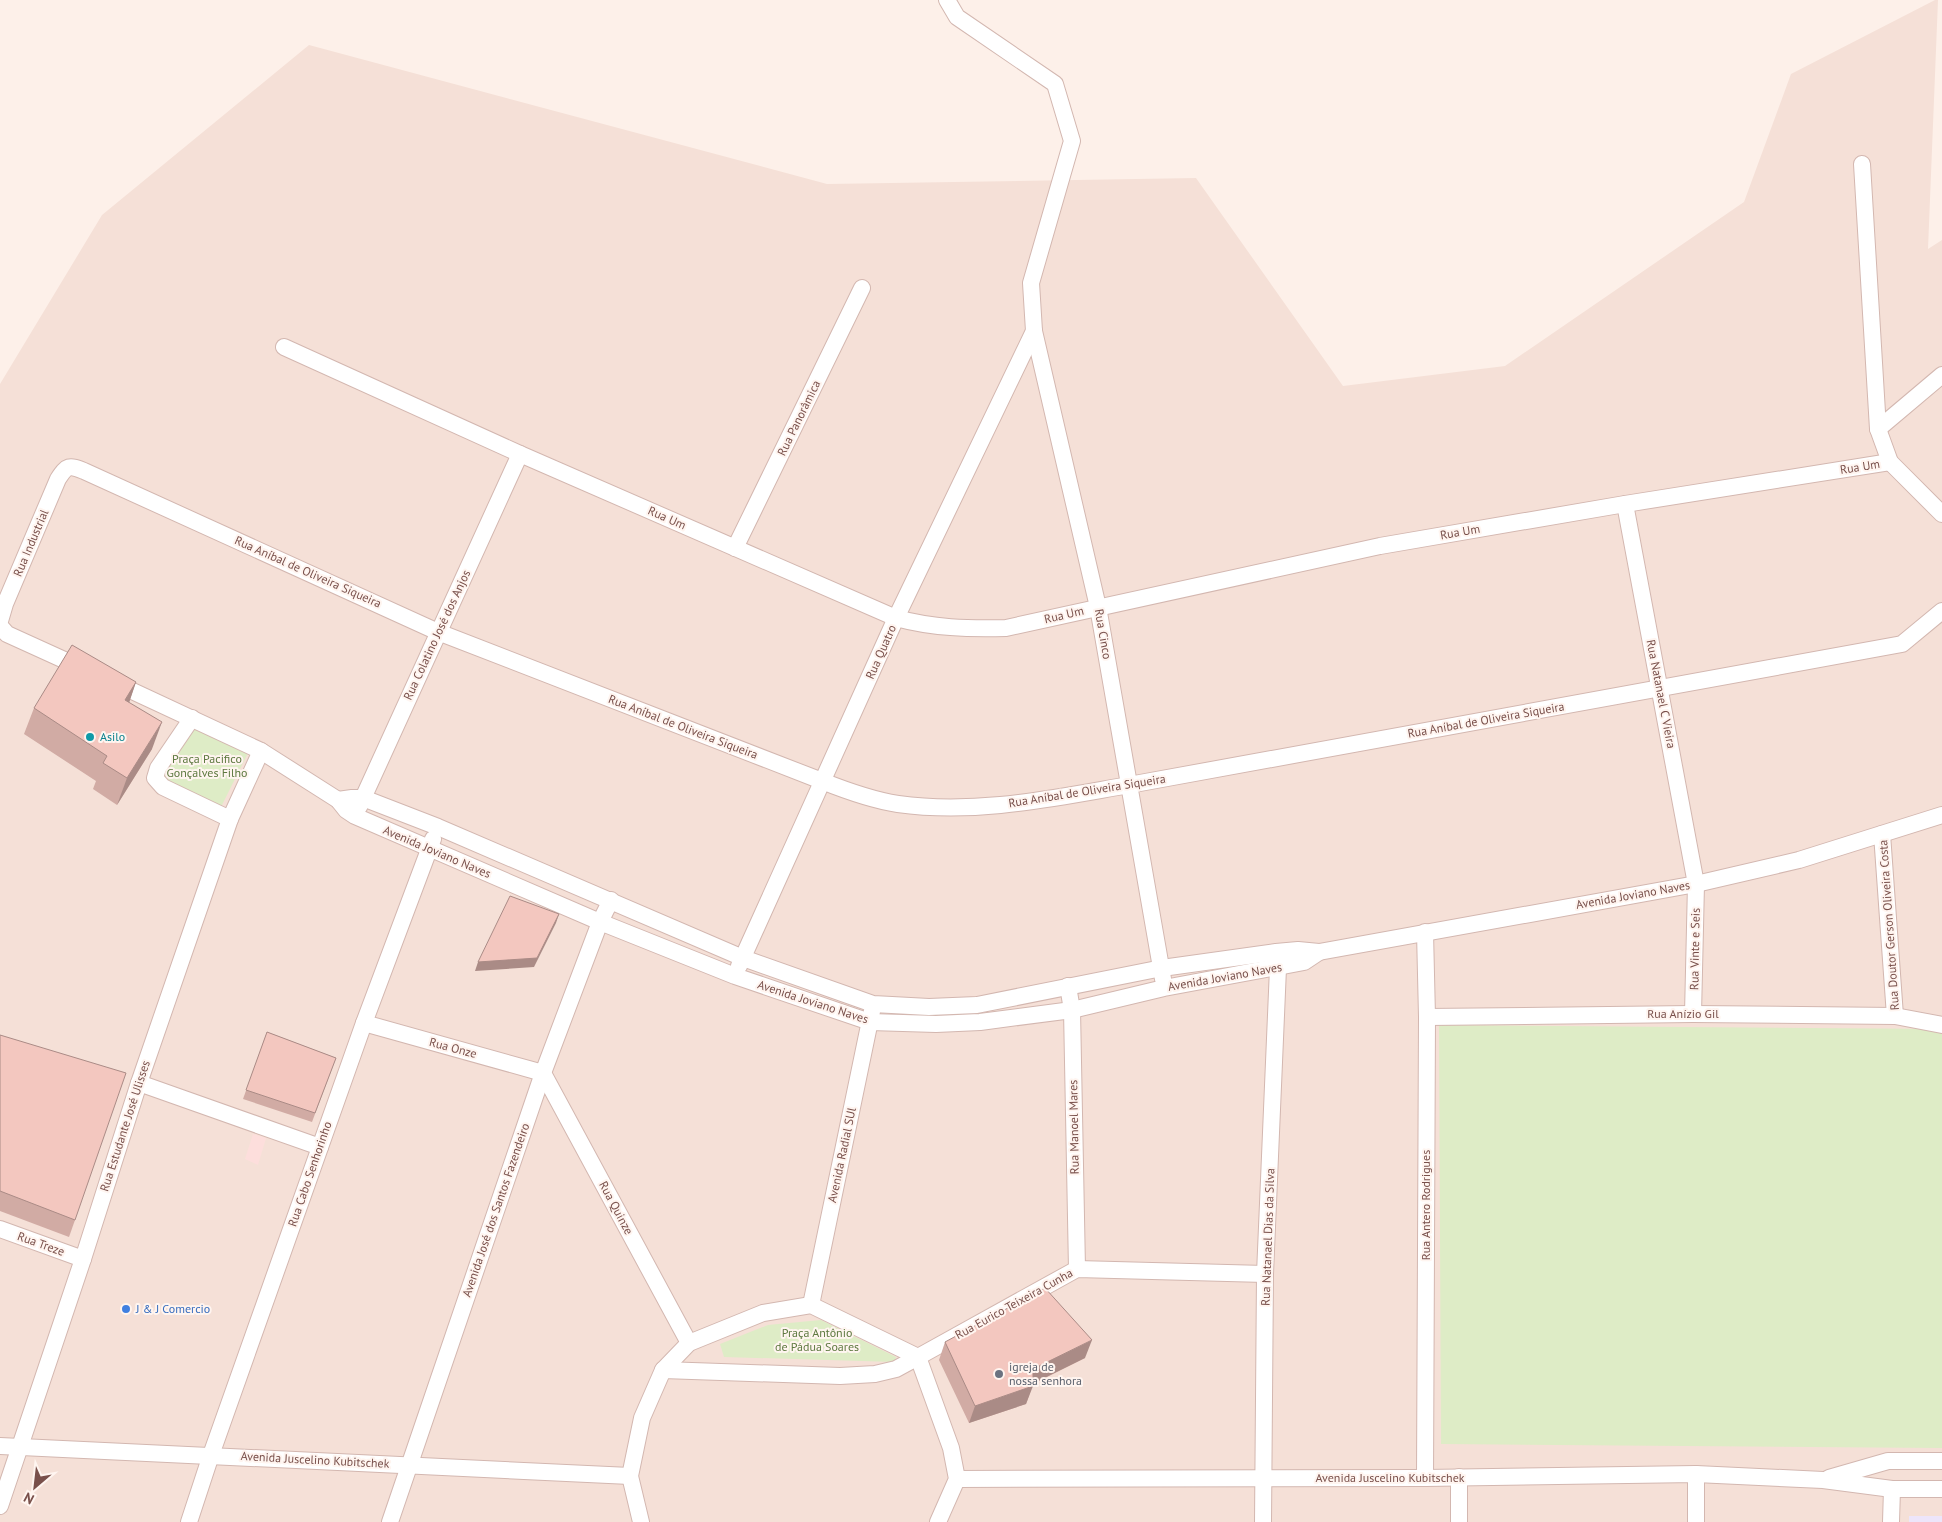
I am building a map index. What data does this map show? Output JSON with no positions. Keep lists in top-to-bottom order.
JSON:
{
  "streets": {
    "street": [
      "Rua Panorâmica",
      "Rua Um",
      "Rua Industrial",
      "Rua Aníbal de Oliveira Siqueira",
      "Rua Cinco",
      "Rua Colatino José dos Anjos",
      "Rua Quatro",
      "Rua Natanael C Vieira",
      "Avenida Joviano Naves",
      "Rua Doutor Gerson Oliveira Costa",
      "Rua Vinte e Seis",
      "Rua Anízio Gil",
      "Rua Onze",
      "Rua Estudante José Ulisses",
      "Rua Manoel Mares",
      "Avenida Radial SUl",
      "Rua Cabo Senhorinho",
      "Rua Antero Rodrigues",
      "Rua Quinze",
      "Avenida José dos Santos Fazendeiro",
      "Rua Natanael Dias da Silva",
      "Rua Treze",
      "Rua Eurico Teixeira Cunha",
      "Avenida Juscelino Kubitschek"
    ]
  },
  "crossings": [
    ["Rua Panorâmica", "Rua Um"],
    ["Rua Um", "Rua Cinco"],
    ["Rua Um", "Rua Colatino José dos Anjos"],
    ["Rua Um", "Rua Quatro"],
    ["Rua Um", "Rua Natanael C Vieira"],
    ["Rua Industrial", "Rua Aníbal de Oliveira Siqueira"],
    ["Rua Aníbal de Oliveira Siqueira", "Rua Cinco"],
    ["Rua Aníbal de Oliveira Siqueira", "Rua Colatino José dos Anjos"],
    ["Rua Aníbal de Oliveira Siqueira", "Rua Quatro"],
    ["Rua Aníbal de Oliveira Siqueira", "Rua Natanael C Vieira"],
    ["Rua Cinco", "Rua Quatro"],
    ["Rua Cinco", "Avenida Joviano Naves"],
    ["Rua Colatino José dos Anjos", "Avenida Joviano Naves"],
    ["Rua Quatro", "Avenida Joviano Naves"],
    ["Rua Natanael C Vieira", "Avenida Joviano Naves"],
    ["Rua Natanael C Vieira", "Rua Vinte e Seis"],
    ["Avenida Joviano Naves", "Rua Doutor Gerson Oliveira Costa"],
    ["Avenida Joviano Naves", "Rua Vinte e Seis"],
    ["Avenida Joviano Naves", "Rua Estudante José Ulisses"],
    ["Avenida Joviano Naves", "Rua Manoel Mares"],
    ["Avenida Joviano Naves", "Avenida Radial SUl"],
    ["Avenida Joviano Naves", "Rua Cabo Senhorinho"],
    ["Avenida Joviano Naves", "Rua Antero Rodrigues"],
    ["Avenida Joviano Naves", "Avenida José dos Santos Fazendeiro"],
    ["Avenida Joviano Naves", "Rua Natanael Dias da Silva"],
    ["Rua Doutor Gerson Oliveira Costa", "Rua Anízio Gil"],
    ["Rua Vinte e Seis", "Rua Anízio Gil"],
    ["Rua Anízio Gil", "Rua Antero Rodrigues"],
    ["Rua Onze", "Rua Cabo Senhorinho"],
    ["Rua Onze", "Rua Quinze"],
    ["Rua Onze", "Avenida José dos Santos Fazendeiro"],
    ["Rua Estudante José Ulisses", "Rua Treze"],
    ["Rua Estudante José Ulisses", "Avenida Juscelino Kubitschek"],
    ["Rua Manoel Mares", "Rua Eurico Teixeira Cunha"],
    ["Rua Cabo Senhorinho", "Avenida Juscelino Kubitschek"],
    ["Rua Antero Rodrigues", "Avenida Juscelino Kubitschek"],
    ["Rua Quinze", "Avenida José dos Santos Fazendeiro"],
    ["Avenida José dos Santos Fazendeiro", "Avenida Juscelino Kubitschek"],
    ["Rua Natanael Dias da Silva", "Rua Eurico Teixeira Cunha"],
    ["Rua Natanael Dias da Silva", "Avenida Juscelino Kubitschek"]
  ],
  "parks": ["Praça Pacifico Gonçalves Filho", "Praça Antônio de Pádua Soares"],
  "places": ["Asilo", "J & J Comercio", "igreja de nossa senhora"],
  "north": "bottom left"
}
